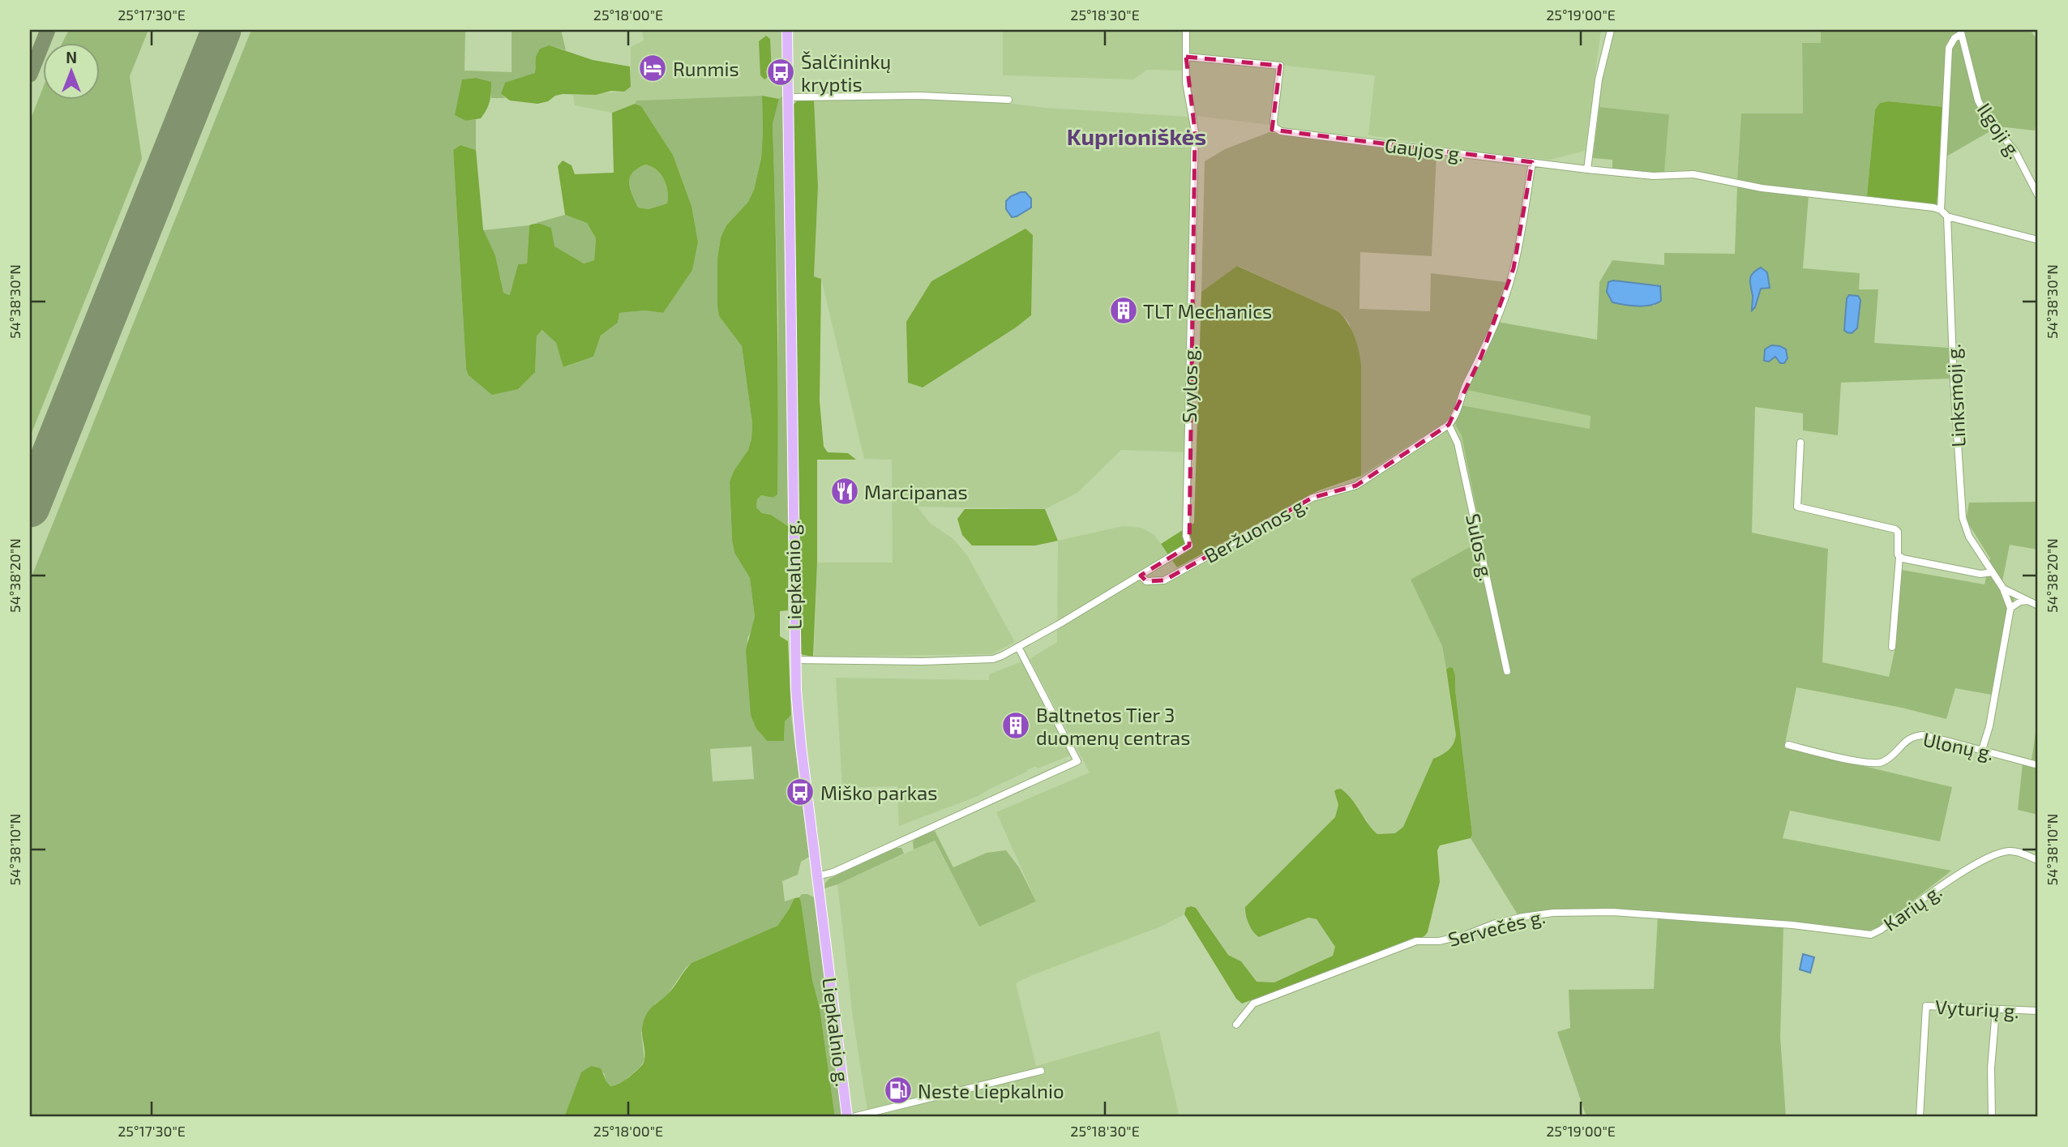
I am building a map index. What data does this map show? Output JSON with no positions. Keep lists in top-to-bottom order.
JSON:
{
  "streets": {
    "highway": ["Liepkalnio g."],
    "street": [
      "Ilgoji g.",
      "Gaujos g.",
      "Svylos g.",
      "Linksmoji g.",
      "Beržuonos g.",
      "Sulos g.",
      "Ulonų g.",
      "Karių g.",
      "Servečės g.",
      "Vyturių g."
    ]
  },
  "crossings": [
    ["Gaujos g.", "Svylos g."],
    ["Svylos g.", "Beržuonos g."],
    ["Beržuonos g.", "Sulos g."],
    ["Karių g.", "Servečės g."]
  ],
  "districts": ["Kuprioniškės"],
  "places": {
    "hotel": ["Runmis"],
    "bus stop": ["Šalčininkų kryptis", "Miško parkas"],
    "building": ["TLT Mechanics", "Baltnetos Tier 3 duomenų centras"],
    "restaurant": ["Marcipanas"],
    "fuel station": ["Neste Liepkalnio"]
  },
  "north": "top",
  "coordinates": [
    "25°17'30\"E",
    "25°18'00\"E",
    "25°18'30\"E",
    "25°19'00\"E",
    "54°38'30\"N",
    "54°38'20\"N",
    "54°38'10\"N"
  ]
}
